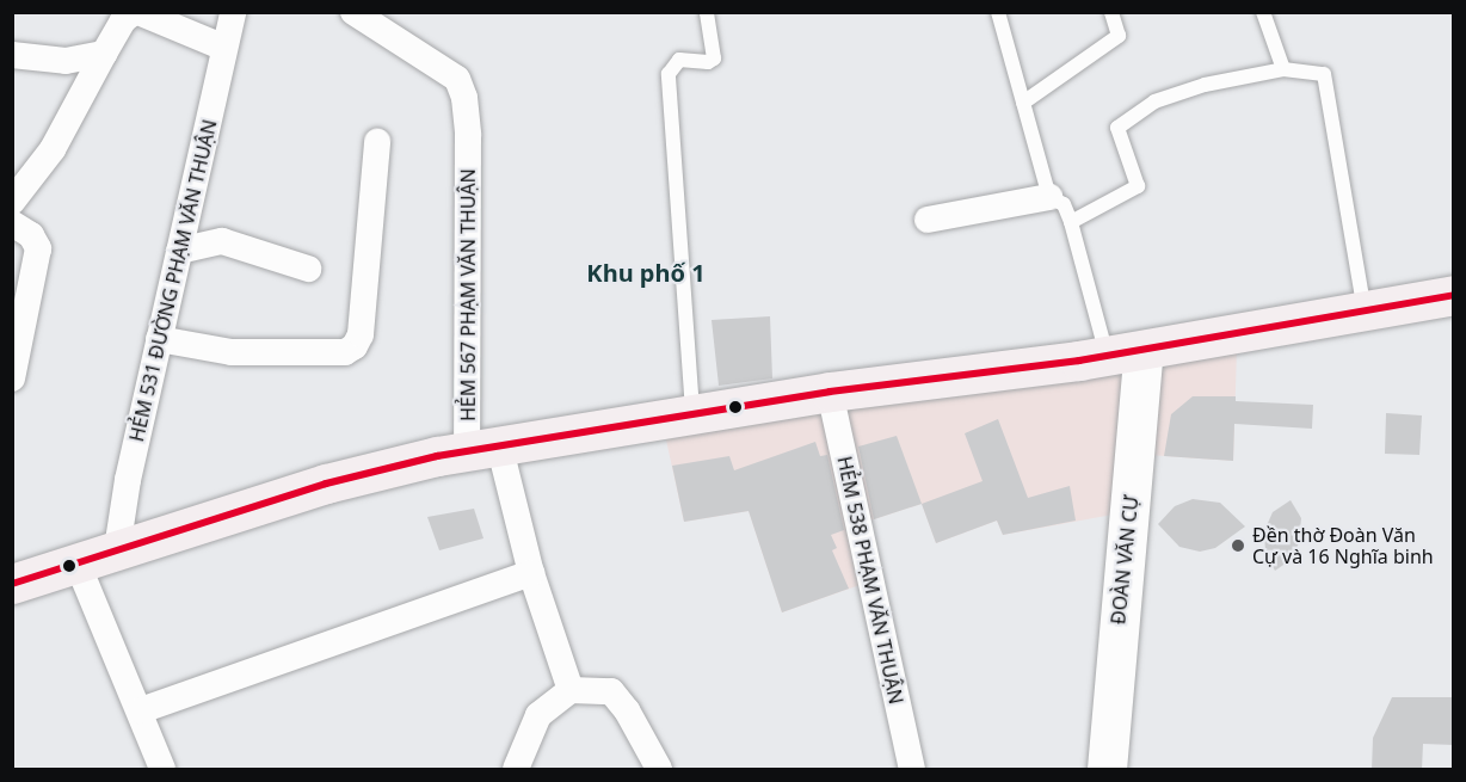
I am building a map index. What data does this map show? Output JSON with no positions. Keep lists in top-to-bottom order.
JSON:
{
  "streets": {
    "street": [
      "HẺM 531 ĐƯỜNG PHẠM VĂN THUẬN",
      "HẺM 567 PHẠM VĂN THUẬN",
      "ĐOÀN VĂN CỰ",
      "HẺM 538 PHẠM VĂN THUẬN"
    ]
  },
  "districts": ["Khu phố 1"],
  "places": ["Đền thờ Đoàn Văn Cự và 16 Nghĩa binh"]
}
